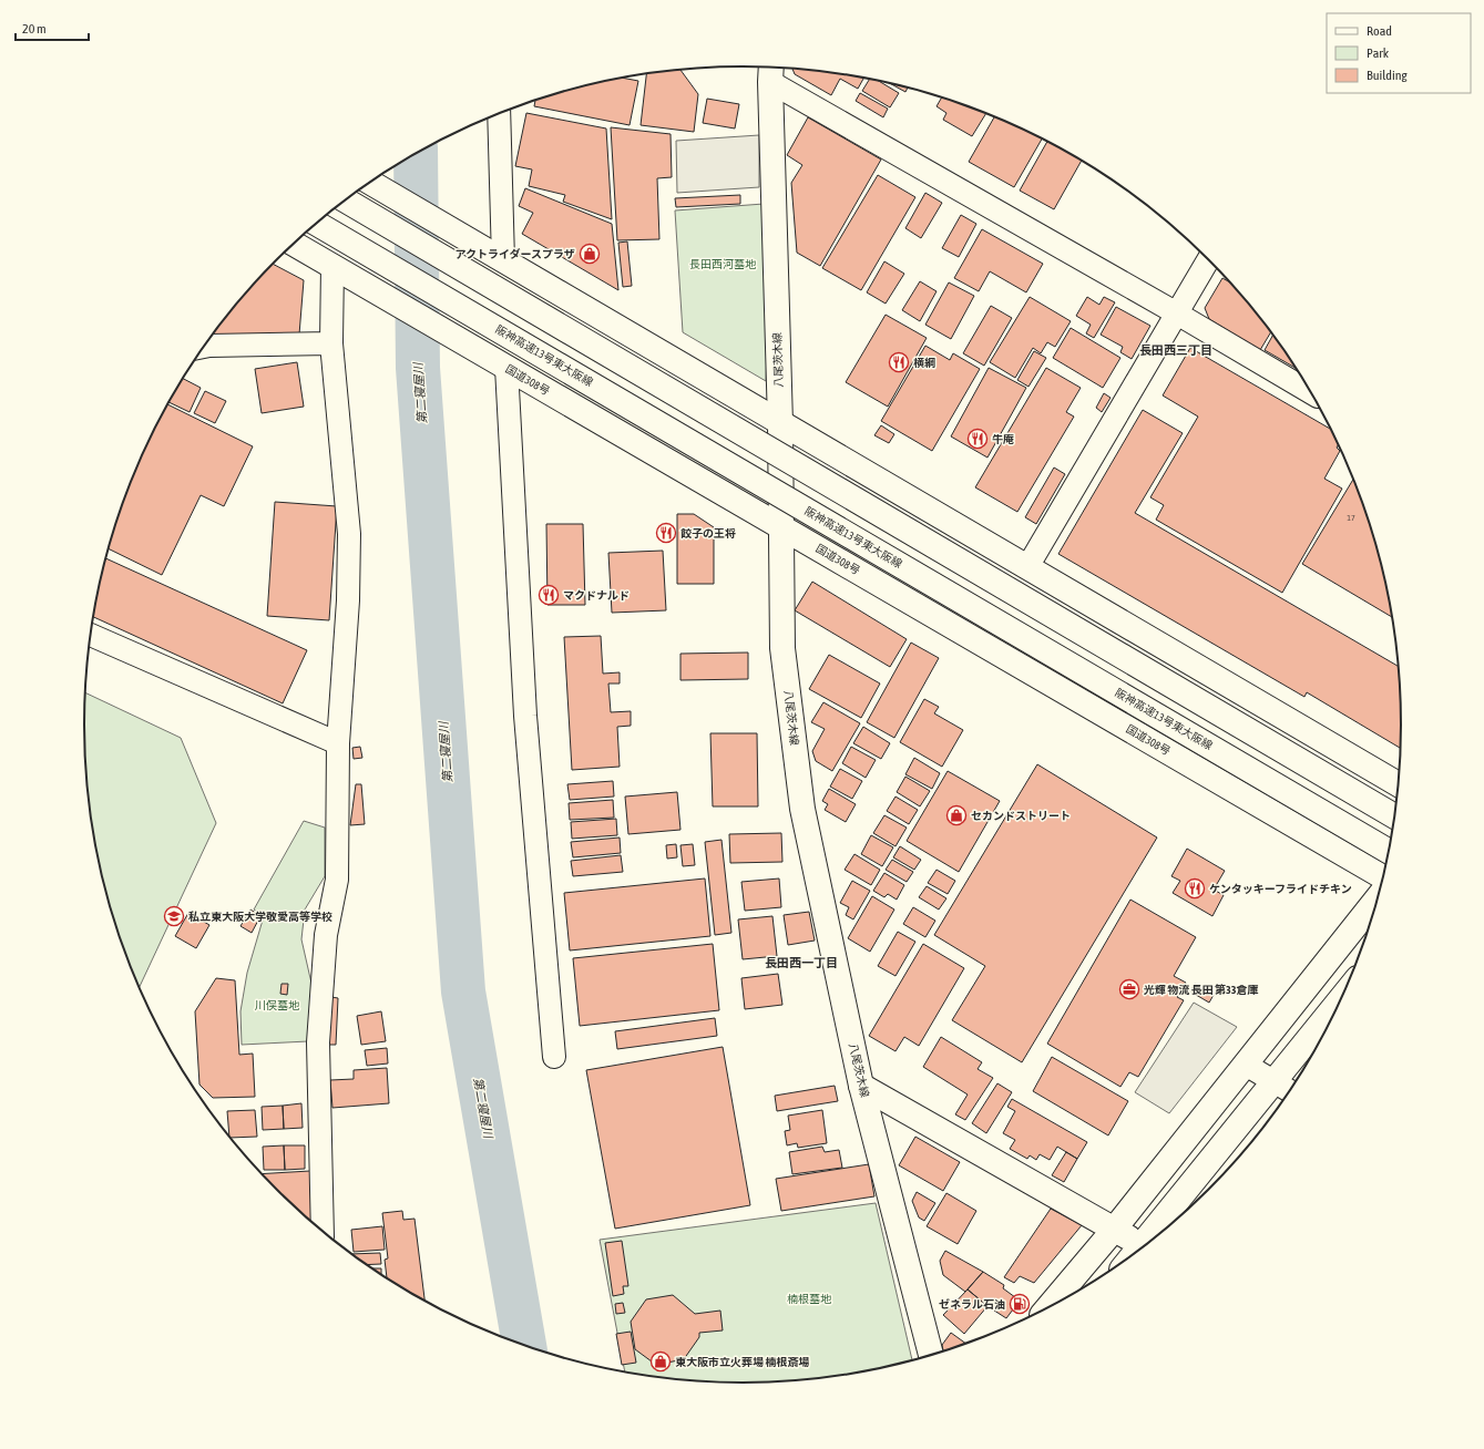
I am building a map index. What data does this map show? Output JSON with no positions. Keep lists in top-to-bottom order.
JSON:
{
  "streets": {
    "main road": ["阪神高速13号東大阪線", "八尾茨木線", "国道308号"]
  },
  "crossings": [
    ["八尾茨木線", "国道308号"]
  ],
  "districts": ["長田西三丁目", "長田西一丁目"],
  "water": ["第二寝屋川"],
  "parks": ["長田西河墓地", "川俣墓地", "楠根墓地"],
  "places": {
    "shop": ["アクトライダースプラザ", "セカンドストリート", "東大阪市立火葬場 楠根斎場"],
    "restaurant": [
      "横綱",
      "牛庵",
      "餃子の王将",
      "マクドナルド",
      "ケンタッキーフライドチキン"
    ],
    "school or university": ["私立東大阪大学敬愛高等学校"],
    "office": ["光輝 物流 長田 第33倉庫"],
    "fuel station": ["ゼネラル石油"]
  },
  "house_numbers": ["17"],
  "legend": ["Road", "Park", "Building"],
  "scale_bar": "20 m"
}
